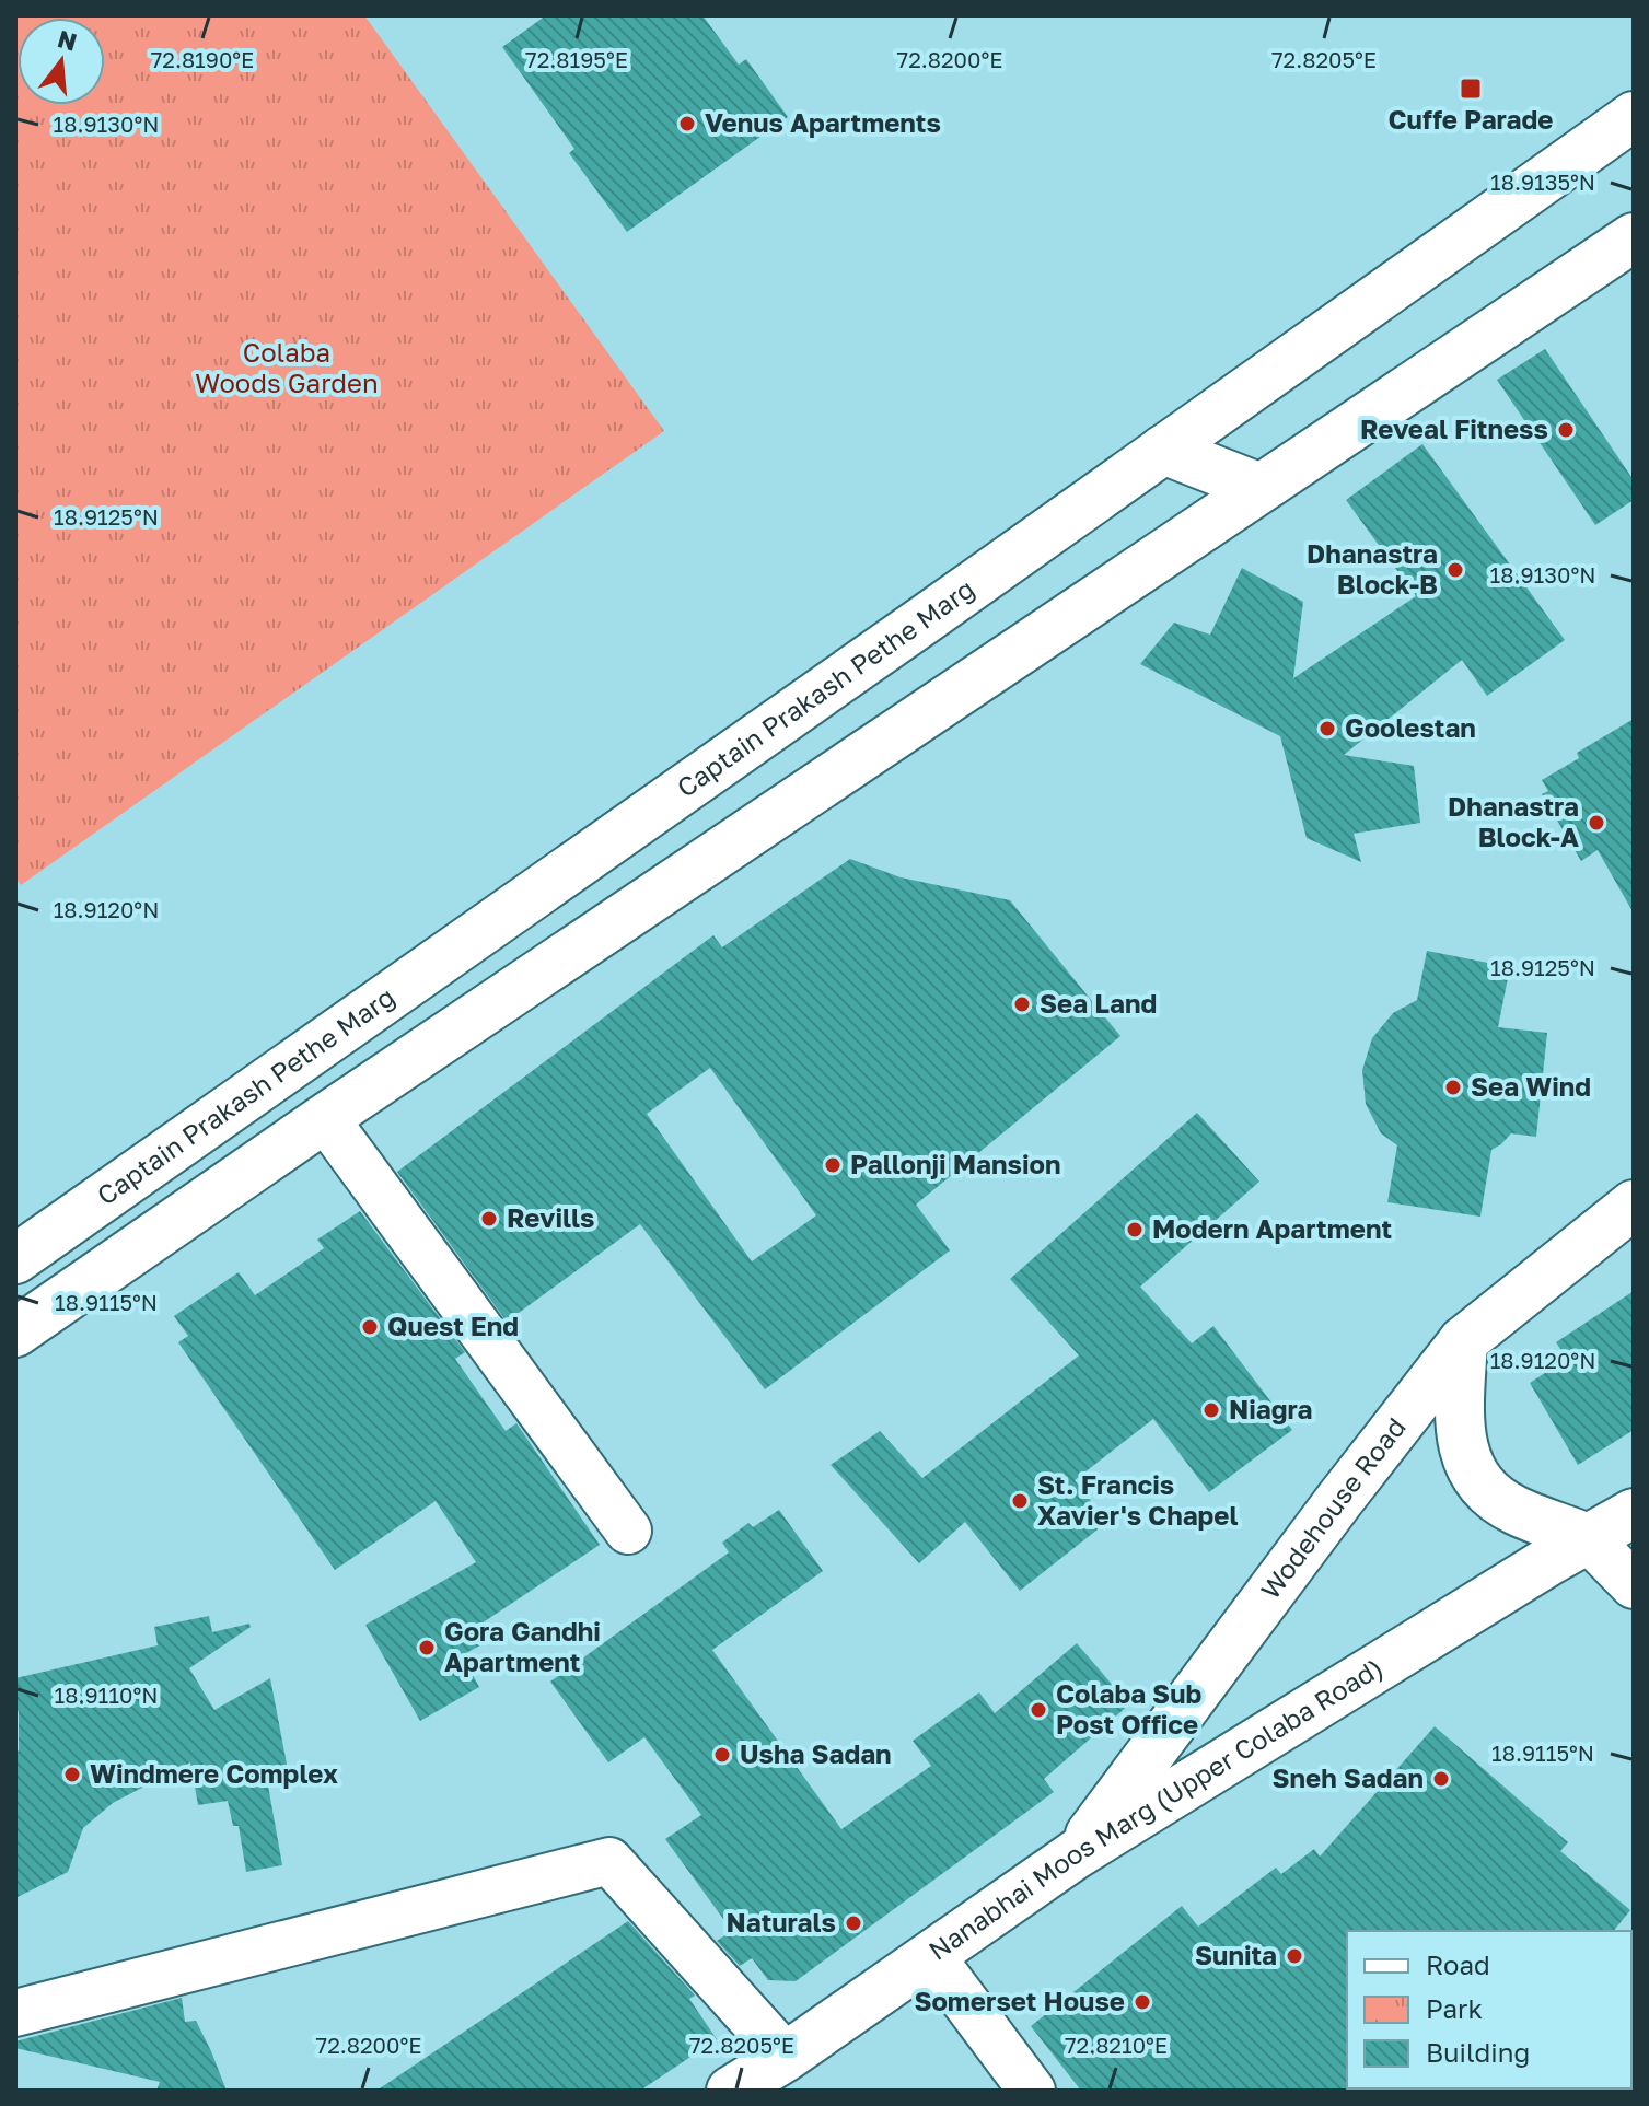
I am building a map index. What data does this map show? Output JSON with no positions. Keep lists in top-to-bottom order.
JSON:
{
  "streets": {
    "main road": ["Captain Prakash Pethe Marg", "Wodehouse Road", "Nanabhai Moos Marg (Upper Colaba Road)"]
  },
  "crossings": [
    ["Wodehouse Road", "Nanabhai Moos Marg (Upper Colaba Road)"]
  ],
  "parks": ["Colaba Woods Garden"],
  "places": {
    "transit": ["Cuffe Parade"],
    "other": [
      "Venus Apartments",
      "Reveal Fitness",
      "Dhanastra Block-B",
      "Goolestan",
      "Dhanastra Block-A",
      "Sea Land",
      "Sea Wind",
      "Pallonji Mansion",
      "Revills",
      "Modern Apartment",
      "Quest End",
      "Niagra",
      "St. Francis Xavier's Chapel",
      "Gora Gandhi Apartment",
      "Colaba Sub Post Office",
      "Usha Sadan",
      "Windmere Complex",
      "Sneh Sadan",
      "Naturals",
      "Sunita",
      "Somerset House"
    ]
  },
  "legend": ["Road", "Park", "Building"],
  "north": "top",
  "coordinates": [
    "72.8190°E",
    "72.8195°E",
    "72.8200°E",
    "72.8205°E",
    "18.9130°N",
    "18.9135°N",
    "18.9125°N",
    "18.9120°N",
    "18.9115°N",
    "18.9110°N",
    "72.8210°E"
  ]
}
